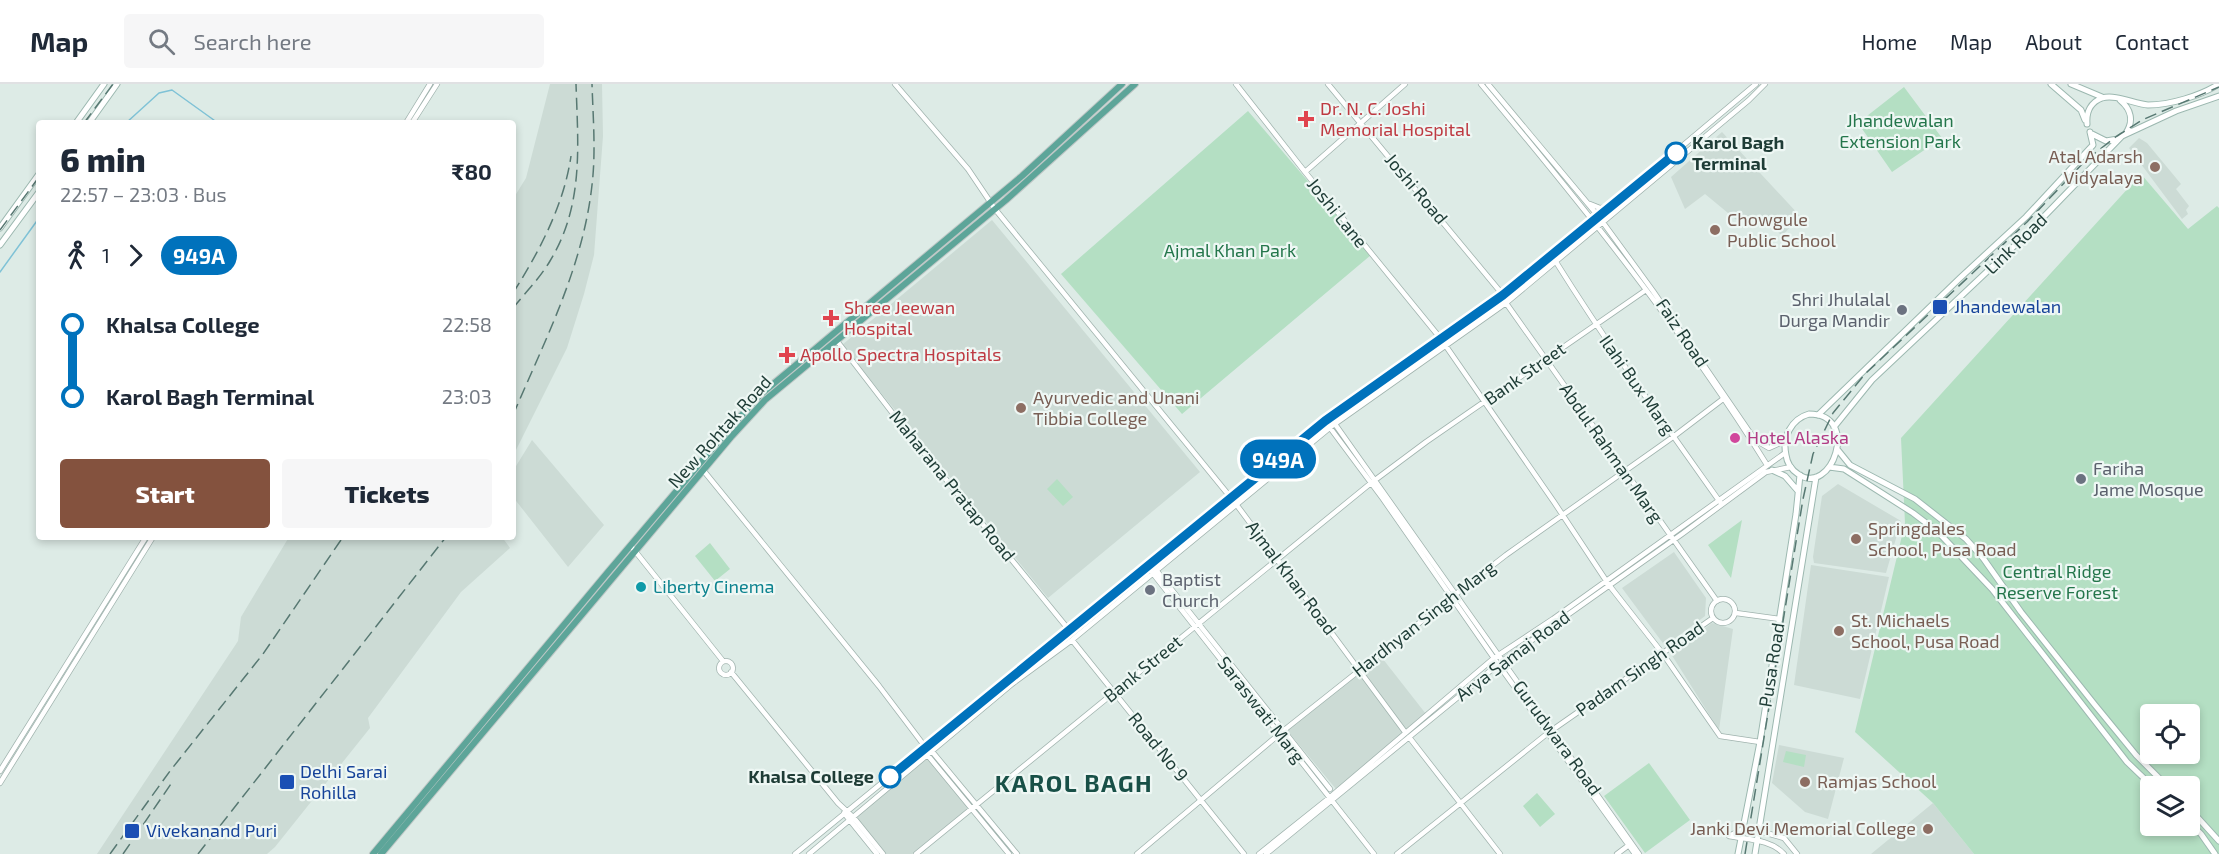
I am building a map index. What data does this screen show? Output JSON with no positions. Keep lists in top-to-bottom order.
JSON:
{
  "streets": {
    "main road": ["Link Road", "New Rohtak Road", "Pusa Road"],
    "street": [
      "Joshi Road",
      "Joshi Lane",
      "Faiz Road",
      "Bank Street",
      "Ilahi Bux Marg",
      "Abdul Rahman Marg",
      "Maharana Pratap Road",
      "Ajmal Khan Road",
      "Hardhyan Singh Marg",
      "Arya Samaj Road",
      "Padam Singh Road",
      "Saraswati Marg",
      "Gurudwara Road",
      "Road No 9"
    ]
  },
  "crossings": [
    ["Joshi Lane", "Bank Street"],
    ["Joshi Lane", "Hardhyan Singh Marg"],
    ["Joshi Lane", "Arya Samaj Road"],
    ["Joshi Lane", "Pusa Road"],
    ["Joshi Lane", "Padam Singh Road"],
    ["Link Road", "Faiz Road"],
    ["Link Road", "Arya Samaj Road"],
    ["Link Road", "Pusa Road"],
    ["Faiz Road", "Arya Samaj Road"],
    ["Faiz Road", "Pusa Road"],
    ["Bank Street", "Ilahi Bux Marg"],
    ["Bank Street", "Abdul Rahman Marg"],
    ["Bank Street", "Ajmal Khan Road"],
    ["Bank Street", "Saraswati Marg"],
    ["Bank Street", "Gurudwara Road"],
    ["Bank Street", "Road No 9"],
    ["Ilahi Bux Marg", "Hardhyan Singh Marg"],
    ["Ilahi Bux Marg", "Arya Samaj Road"],
    ["New Rohtak Road", "Maharana Pratap Road"],
    ["New Rohtak Road", "Ajmal Khan Road"],
    ["Abdul Rahman Marg", "Hardhyan Singh Marg"],
    ["Abdul Rahman Marg", "Arya Samaj Road"],
    ["Abdul Rahman Marg", "Padam Singh Road"],
    ["Ajmal Khan Road", "Hardhyan Singh Marg"],
    ["Hardhyan Singh Marg", "Saraswati Marg"],
    ["Hardhyan Singh Marg", "Gurudwara Road"],
    ["Hardhyan Singh Marg", "Road No 9"],
    ["Arya Samaj Road", "Pusa Road"],
    ["Arya Samaj Road", "Saraswati Marg"],
    ["Arya Samaj Road", "Gurudwara Road"],
    ["Padam Singh Road", "Gurudwara Road"]
  ],
  "districts": ["KAROL BAGH"],
  "parks": ["Jhandewalan Extension Park", "Ajmal Khan Park", "Central Ridge Reserve Forest"],
  "places": {
    "health": ["Dr. N. C. Joshi Memorial Hospital", "Shree Jeewan Hospital", "Apollo Spectra Hospitals"],
    "other": [
      "Karol Bagh Terminal",
      "Atal Adarsh Vidyalaya",
      "Chowgule Public School",
      "Shri Jhulalal Durga Mandir",
      "Ayurvedic and Unani Tibbia College",
      "Hotel Alaska",
      "Fariha Jame Mosque",
      "Springdales School, Pusa Road",
      "Liberty Cinema",
      "Baptist Church",
      "St. Michaels School, Pusa Road",
      "Khalsa College",
      "Ramjas School",
      "Janki Devi Memorial College"
    ],
    "transit": ["Jhandewalan", "Delhi Sarai Rohilla", "Vivekanand Puri"]
  },
  "lines": ["bus line 949A"],
  "page": {
    "header": "Map",
    "search": "Search here",
    "nav": [
      "Home",
      "Map",
      "About",
      "Contact"
    ],
    "on_map": "949A",
    "heading": ["6 min", "22:57 – 23:03 · Bus", "₹80"],
    "legs": ["1", "949A"],
    "list": [
      {
        "name": "Khalsa College",
        "value": "22:58"
      },
      {
        "name": "Karol Bagh Terminal",
        "value": "23:03"
      }
    ],
    "buttons": ["Start", "Tickets"]
  }
}
